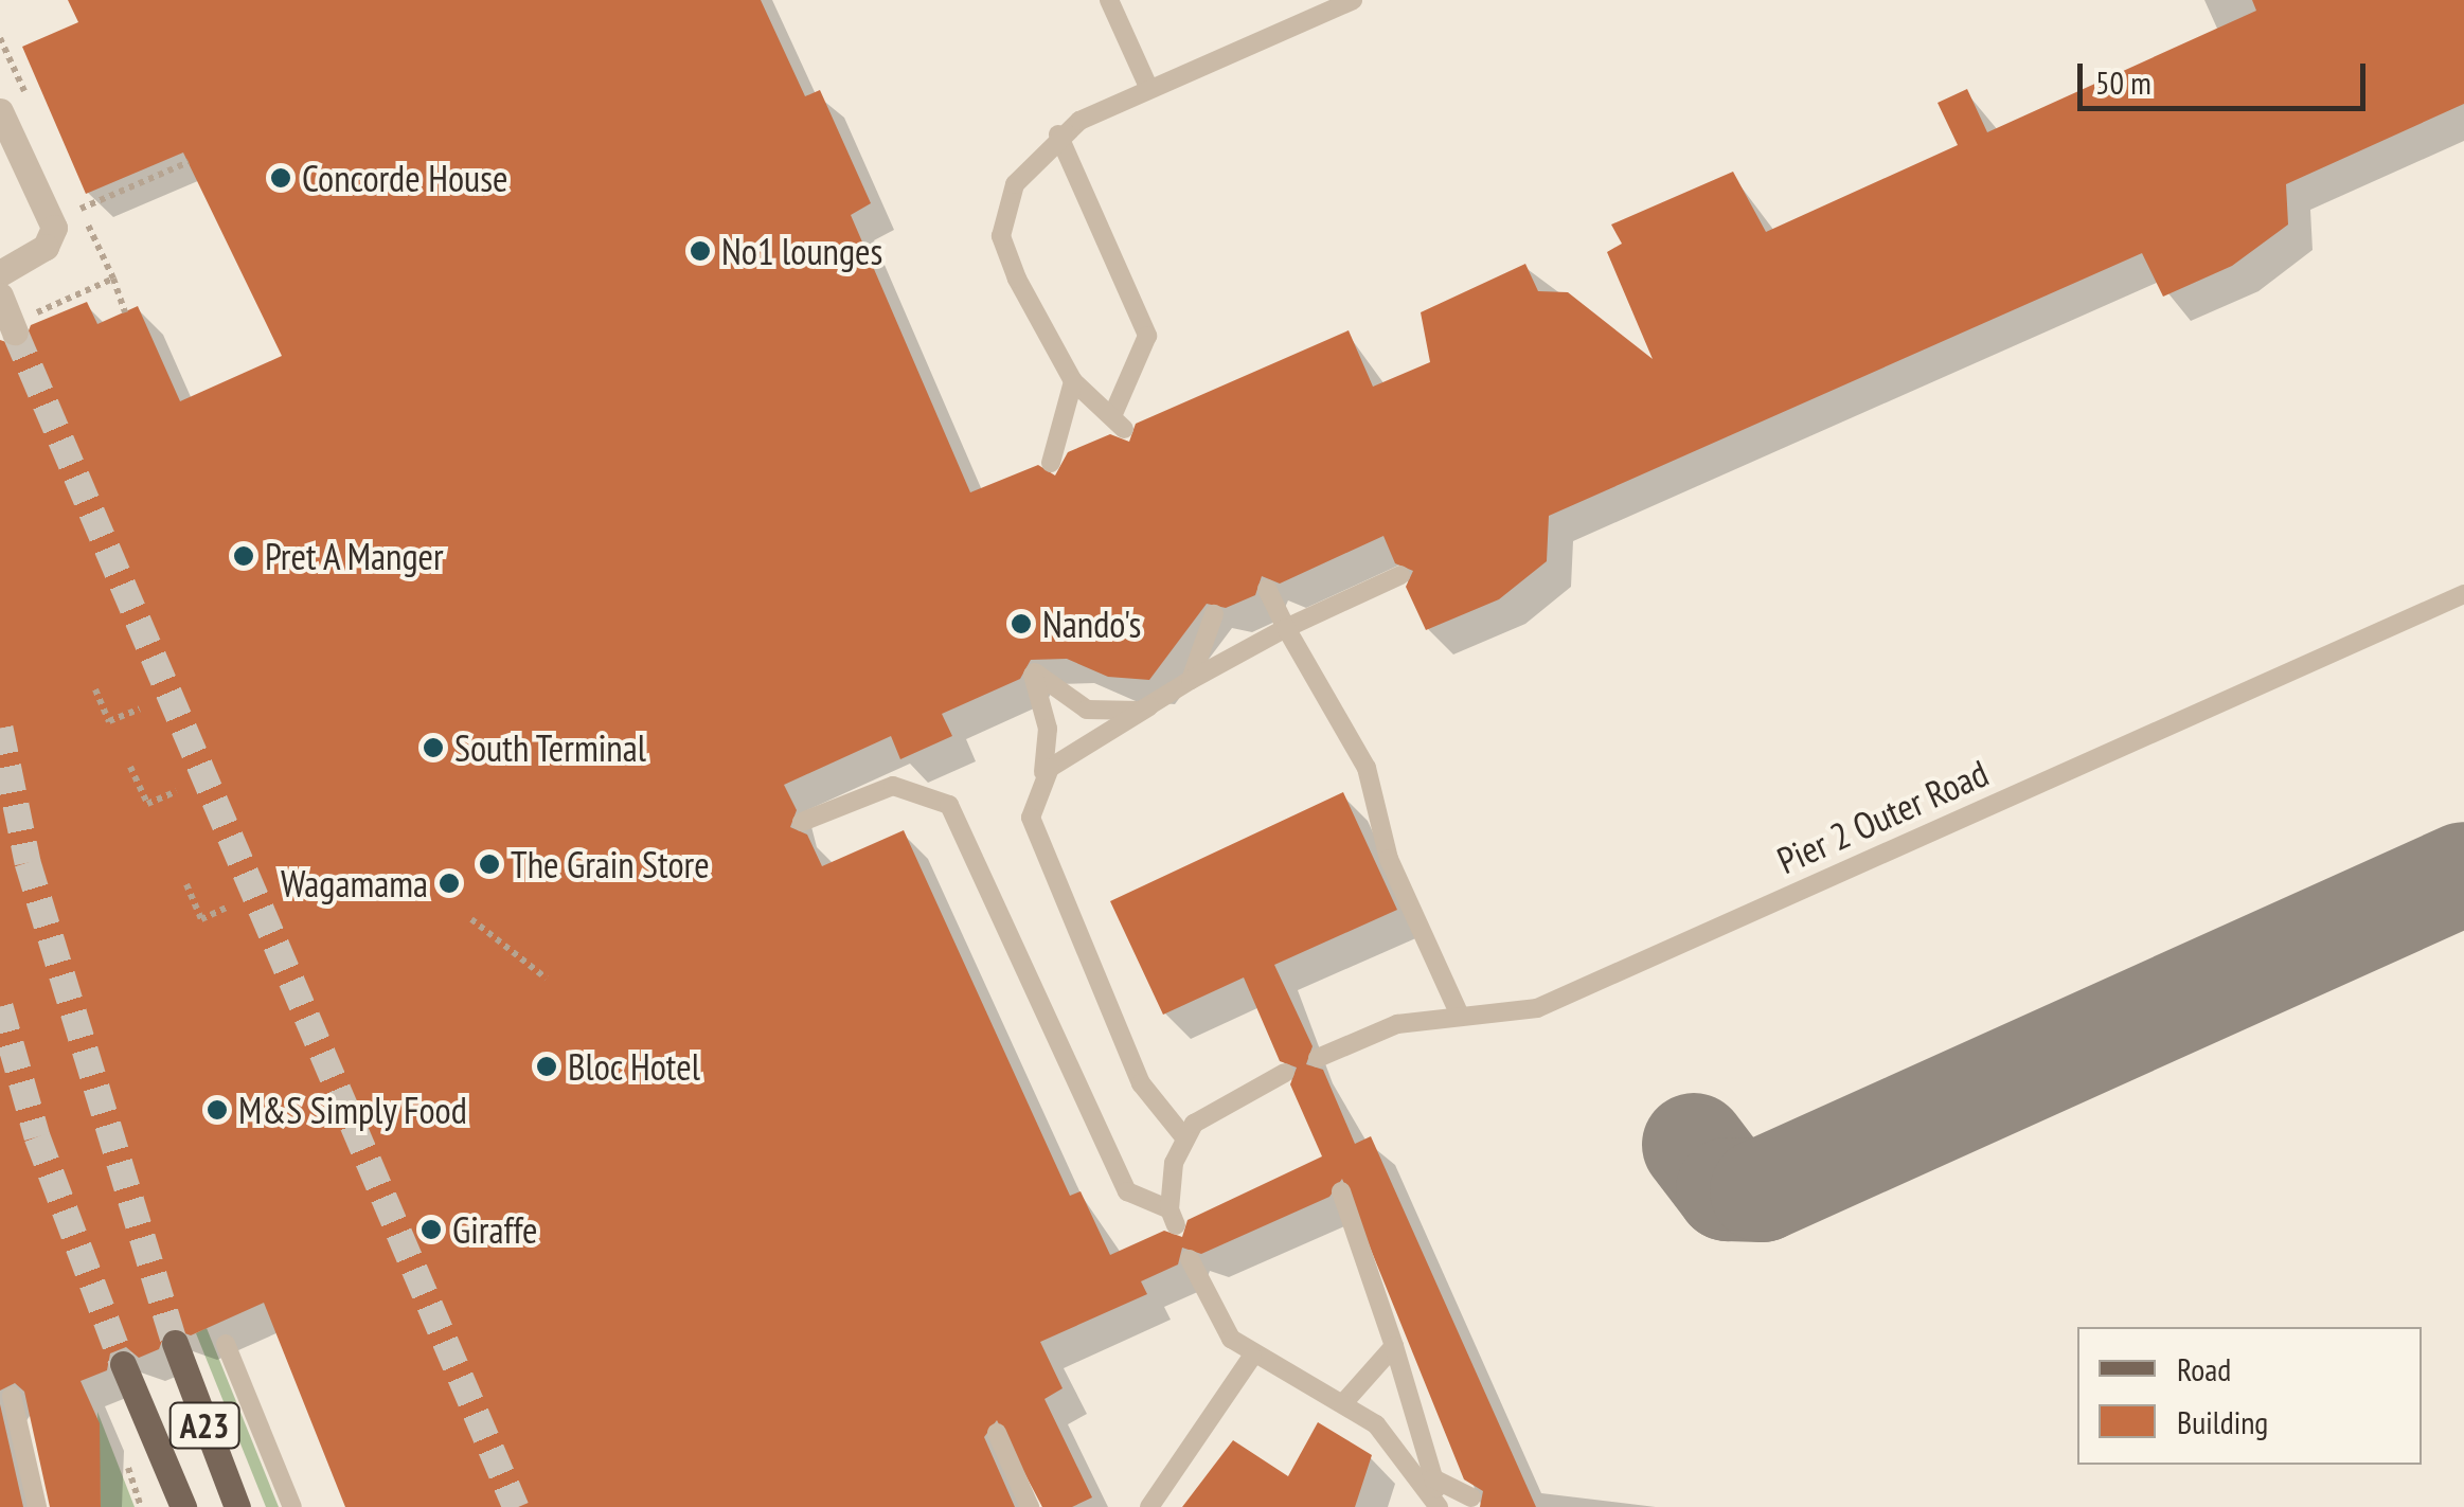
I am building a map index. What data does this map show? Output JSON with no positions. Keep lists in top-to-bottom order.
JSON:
{
  "streets": {
    "main road": ["A23"],
    "lane": ["Pier 2 Outer Road"]
  },
  "places": [
    "Concorde House",
    "No1 lounges",
    "Pret A Manger",
    "Nando's",
    "South Terminal",
    "The Grain Store",
    "Wagamama",
    "Bloc Hotel",
    "M&S Simply Food",
    "Giraffe"
  ],
  "legend": ["Road", "Building"],
  "scale_bar": "50 m"
}
